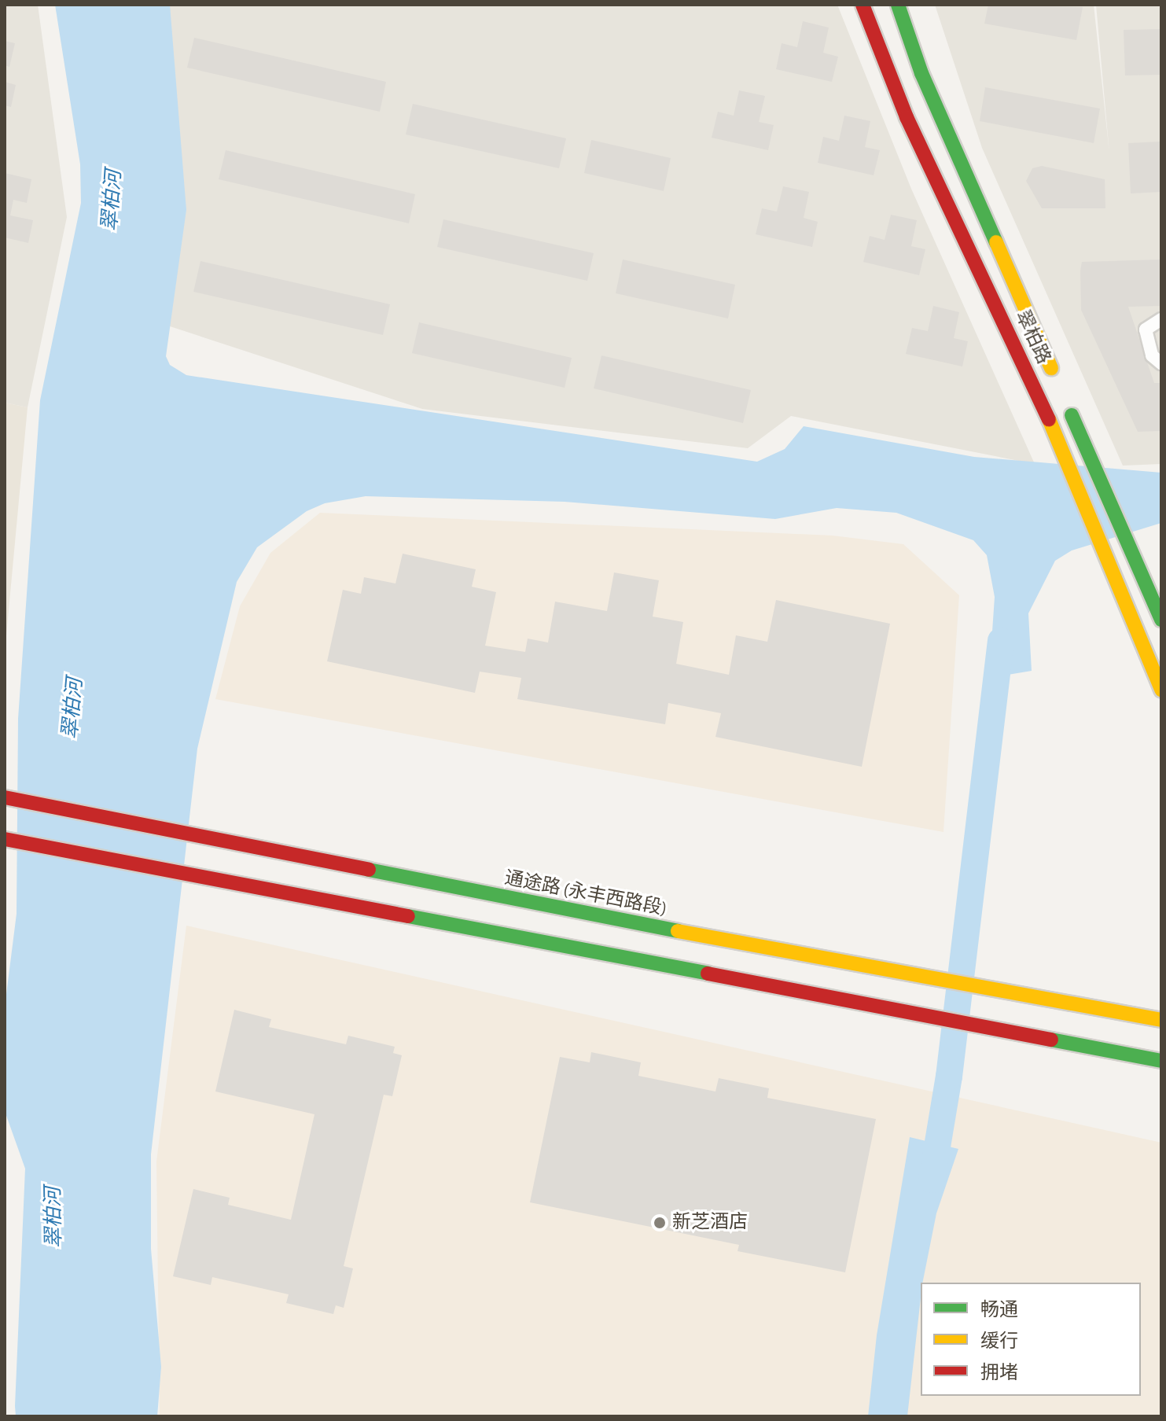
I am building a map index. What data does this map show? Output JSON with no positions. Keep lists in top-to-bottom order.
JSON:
{
  "streets": {
    "main road": ["翠柏路", "通途路 (永丰西路段)"]
  },
  "water": ["翠柏河"],
  "places": ["新芝酒店"],
  "legend": ["畅通", "缓行", "拥堵"]
}
